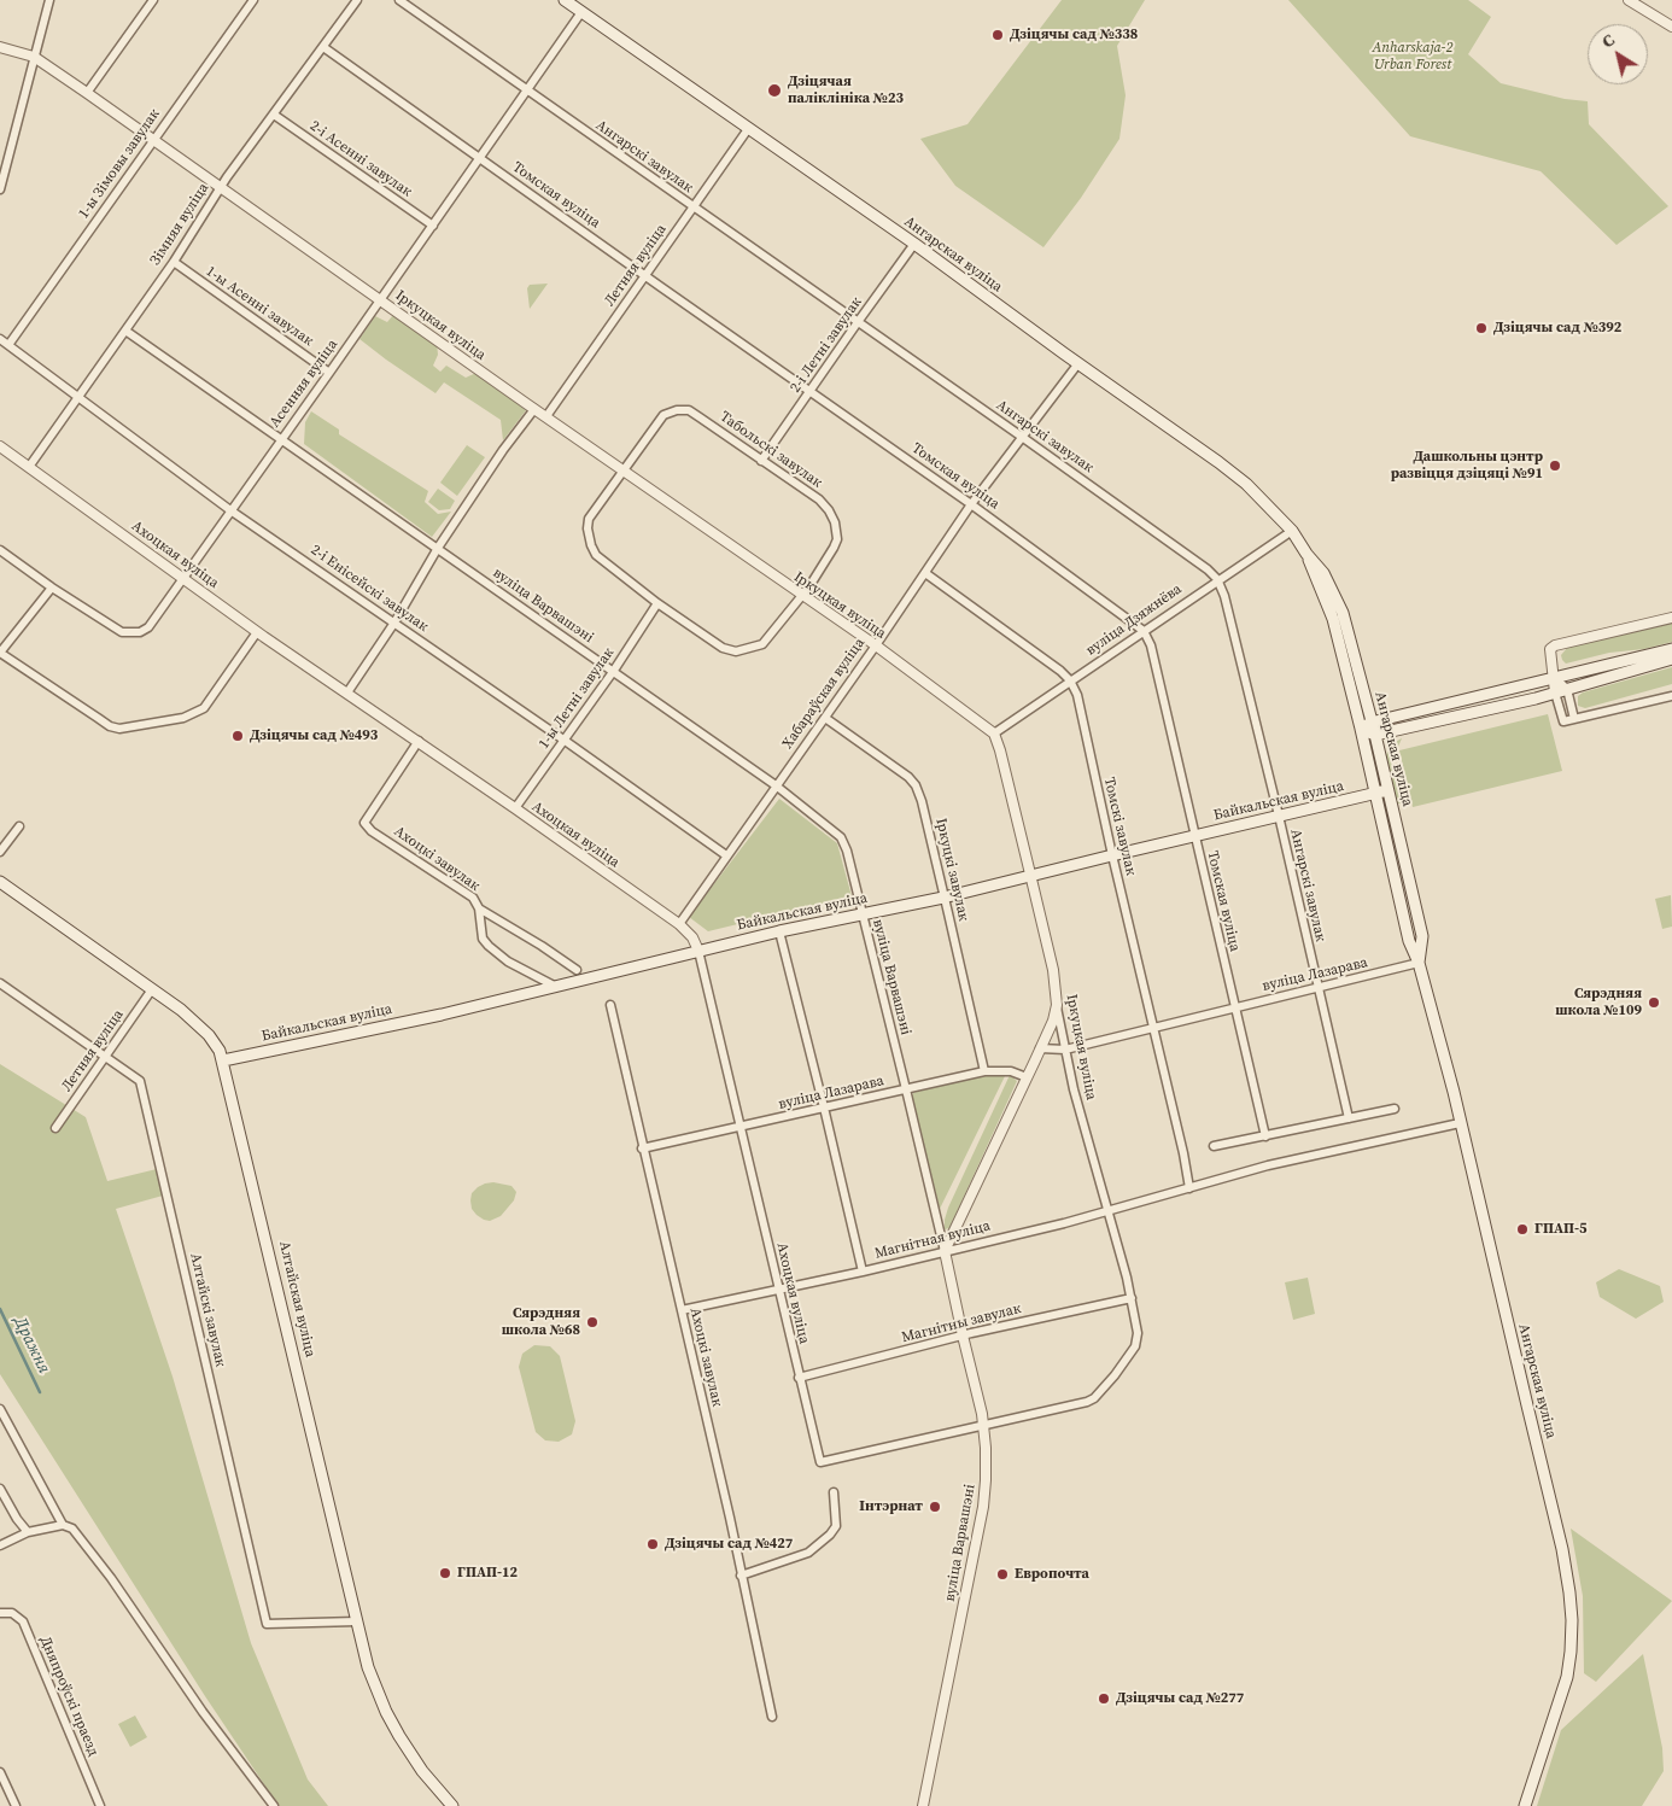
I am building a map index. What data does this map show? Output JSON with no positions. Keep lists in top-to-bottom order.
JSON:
{
  "streets": {
    "main road": ["Ангарская вуліца", "Байкальская вуліца", "Алтайская вуліца"],
    "street": [
      "Ангарскі завулак",
      "2-і Асенні завулак",
      "1-ы Зімовы завулак",
      "Томская вуліца",
      "Зімняя вуліца",
      "Летняя вуліца",
      "1-ы Асенні завулак",
      "Іркуцкая вуліца",
      "2-і Летні завулак",
      "Асенняя вуліца",
      "Табольскі завулак",
      "Ахоцкая вуліца",
      "2-і Енісейскі завулак",
      "вуліца Варвашэні",
      "вуліца Дзяжнёва",
      "Хабараўская вуліца",
      "1-ы Летні завулак",
      "Томскі завулак",
      "Ахоцкі завулак",
      "Іркуцкі завулак",
      "вуліца Лазарава",
      "Магнітная вуліца",
      "Алтайскі завулак",
      "Магнітны завулак",
      "Дняпроўскі праезд"
    ]
  },
  "crossings": [
    ["Ангарскі завулак", "Летняя вуліца"],
    ["Ангарскі завулак", "2-і Летні завулак"],
    ["Ангарскі завулак", "Асенняя вуліца"],
    ["Ангарскі завулак", "вуліца Дзяжнёва"],
    ["Ангарскі завулак", "Хабараўская вуліца"],
    ["Ангарскі завулак", "Байкальская вуліца"],
    ["Ангарскі завулак", "вуліца Лазарава"],
    ["2-і Асенні завулак", "Зімняя вуліца"],
    ["2-і Асенні завулак", "Асенняя вуліца"],
    ["1-ы Зімовы завулак", "Іркуцкая вуліца"],
    ["1-ы Зімовы завулак", "2-і Енісейскі завулак"],
    ["Томская вуліца", "Зімняя вуліца"],
    ["Томская вуліца", "Летняя вуліца"],
    ["Томская вуліца", "2-і Летні завулак"],
    ["Томская вуліца", "Асенняя вуліца"],
    ["Томская вуліца", "вуліца Дзяжнёва"],
    ["Томская вуліца", "Хабараўская вуліца"],
    ["Томская вуліца", "Байкальская вуліца"],
    ["Томская вуліца", "вуліца Лазарава"],
    ["Зімняя вуліца", "1-ы Асенні завулак"],
    ["Зімняя вуліца", "Іркуцкая вуліца"],
    ["Зімняя вуліца", "Ахоцкая вуліца"],
    ["Зімняя вуліца", "2-і Енісейскі завулак"],
    ["Зімняя вуліца", "вуліца Варвашэні"],
    ["Ангарская вуліца", "Летняя вуліца"],
    ["Ангарская вуліца", "2-і Летні завулак"],
    ["Ангарская вуліца", "Асенняя вуліца"],
    ["Ангарская вуліца", "вуліца Дзяжнёва"],
    ["Ангарская вуліца", "Хабараўская вуліца"],
    ["Ангарская вуліца", "Байкальская вуліца"],
    ["Ангарская вуліца", "вуліца Лазарава"],
    ["Ангарская вуліца", "Магнітная вуліца"],
    ["Летняя вуліца", "Іркуцкая вуліца"],
    ["Летняя вуліца", "Алтайская вуліца"],
    ["Летняя вуліца", "Алтайскі завулак"],
    ["1-ы Асенні завулак", "Асенняя вуліца"],
    ["Іркуцкая вуліца", "Асенняя вуліца"],
    ["Іркуцкая вуліца", "Табольскі завулак"],
    ["Іркуцкая вуліца", "Ахоцкая вуліца"],
    ["Іркуцкая вуліца", "вуліца Варвашэні"],
    ["Іркуцкая вуліца", "вуліца Дзяжнёва"],
    ["Іркуцкая вуліца", "Хабараўская вуліца"],
    ["Іркуцкая вуліца", "Байкальская вуліца"],
    ["Іркуцкая вуліца", "вуліца Лазарава"],
    ["Іркуцкая вуліца", "Магнітная вуліца"],
    ["Іркуцкая вуліца", "Магнітны завулак"],
    ["2-і Летні завулак", "Табольскі завулак"],
    ["Асенняя вуліца", "Ахоцкая вуліца"],
    ["Асенняя вуліца", "2-і Енісейскі завулак"],
    ["Асенняя вуліца", "вуліца Варвашэні"],
    ["Табольскі завулак", "1-ы Летні завулак"],
    ["Ахоцкая вуліца", "вуліца Варвашэні"],
    ["Ахоцкая вуліца", "Хабараўская вуліца"],
    ["Ахоцкая вуліца", "1-ы Летні завулак"],
    ["Ахоцкая вуліца", "Байкальская вуліца"],
    ["Ахоцкая вуліца", "Ахоцкі завулак"],
    ["Ахоцкая вуліца", "вуліца Лазарава"],
    ["Ахоцкая вуліца", "Магнітная вуліца"],
    ["Ахоцкая вуліца", "Магнітны завулак"],
    ["2-і Енісейскі завулак", "Хабараўская вуліца"],
    ["2-і Енісейскі завулак", "1-ы Летні завулак"],
    ["вуліца Варвашэні", "Хабараўская вуліца"],
    ["вуліца Варвашэні", "1-ы Летні завулак"],
    ["вуліца Варвашэні", "Байкальская вуліца"],
    ["вуліца Варвашэні", "вуліца Лазарава"],
    ["вуліца Варвашэні", "Магнітная вуліца"],
    ["вуліца Варвашэні", "Магнітны завулак"],
    ["вуліца Дзяжнёва", "Томскі завулак"],
    ["Хабараўская вуліца", "Іркуцкі завулак"],
    ["Байкальская вуліца", "Томскі завулак"],
    ["Байкальская вуліца", "Іркуцкі завулак"],
    ["Байкальская вуліца", "Алтайская вуліца"],
    ["Томскі завулак", "вуліца Лазарава"],
    ["Томскі завулак", "Магнітная вуліца"],
    ["Ахоцкі завулак", "вуліца Лазарава"],
    ["Ахоцкі завулак", "Магнітная вуліца"],
    ["Іркуцкі завулак", "вуліца Лазарава"],
    ["Алтайская вуліца", "Алтайскі завулак"]
  ],
  "water": ["Дражня"],
  "parks": ["Anharskaja-2 Urban Forest"],
  "places": [
    "Дзіцячы сад №338",
    "Дзіцячая паліклініка №23",
    "Дзіцячы сад №392",
    "Дашкольны цэнтр развіцця дзіцяці №91",
    "Дзіцячы сад №493",
    "Сярэдняя школа №109",
    "ГПАП-5",
    "Сярэдняя школа №68",
    "Інтэрнат",
    "Дзіцячы сад №427",
    "ГПАП-12",
    "Европочта",
    "Дзіцячы сад №277"
  ],
  "north": "top left"
}
